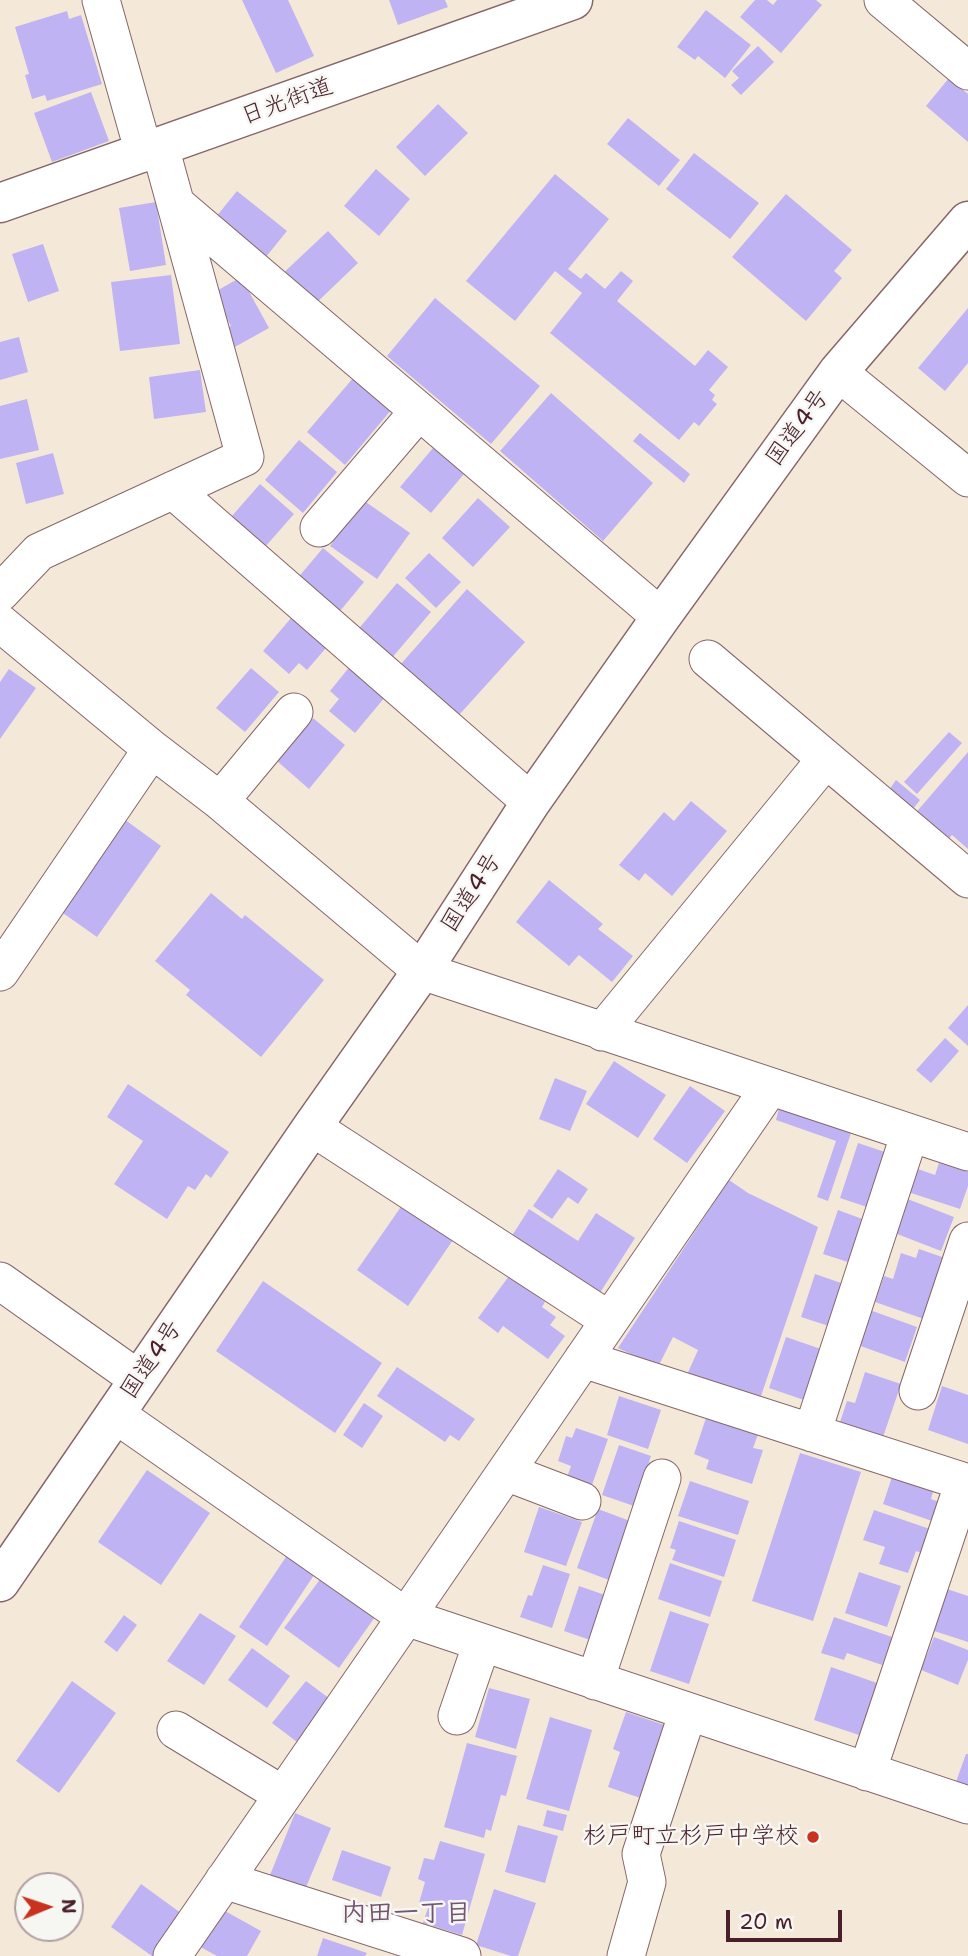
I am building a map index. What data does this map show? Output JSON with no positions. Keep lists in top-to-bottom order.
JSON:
{
  "streets": {
    "main road": ["日光街道", "国道4号"]
  },
  "districts": ["内田一丁目"],
  "places": ["杉戸町立杉戸中学校"],
  "scale_bar": "20 m",
  "north": "right"
}
